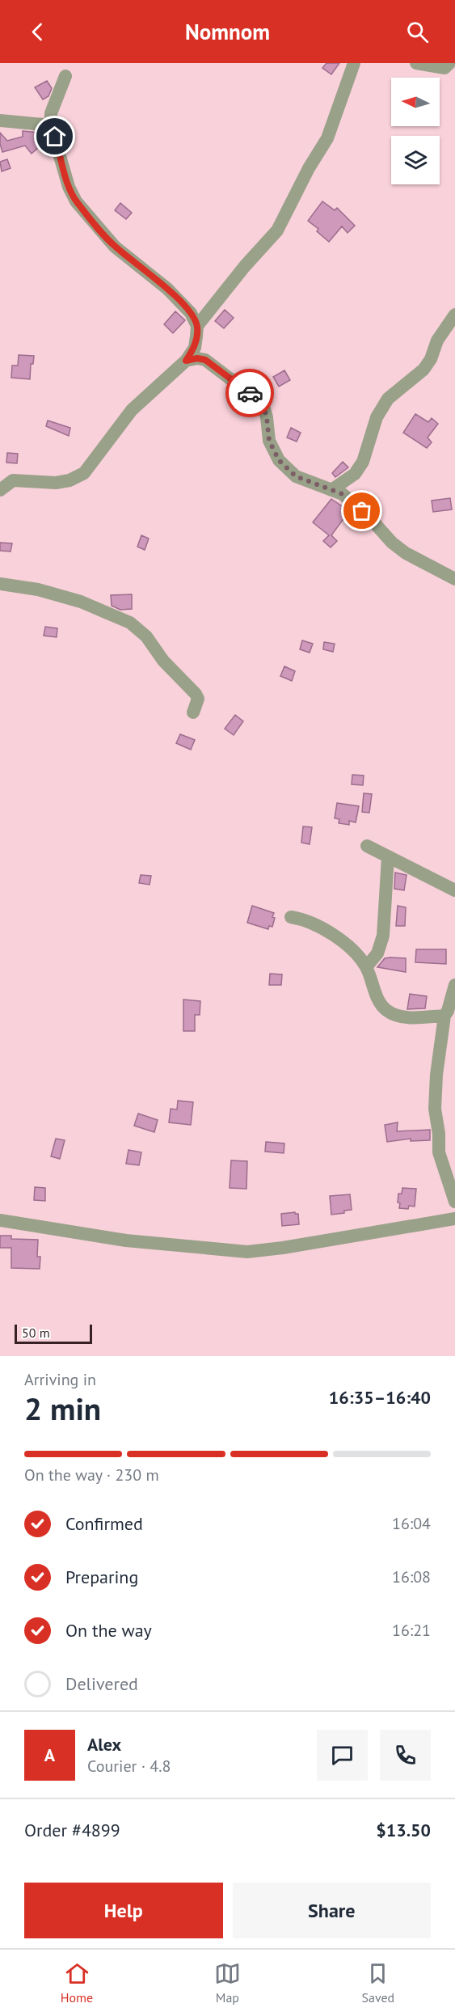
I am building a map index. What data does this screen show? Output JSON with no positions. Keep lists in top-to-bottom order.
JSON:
{
  "scale_bar": "50 m",
  "north": "left",
  "page": {
    "header": "Nomnom",
    "scale": "50 m",
    "heading": ["2 min", "Arriving in", "16:35–16:40"],
    "panel": [
      "Alex",
      "Courier · 4.8",
      "Order #4899",
      "$13.50"
    ],
    "bar": "On the way · 230 m",
    "list": [
      ["Confirmed", "16:04"],
      ["Preparing", "16:08"],
      ["On the way", "16:21"],
      "Delivered"
    ],
    "round": "A",
    "buttons": ["Help", "Share"],
    "tabs": ["Home", "Map", "Saved"]
  }
}
